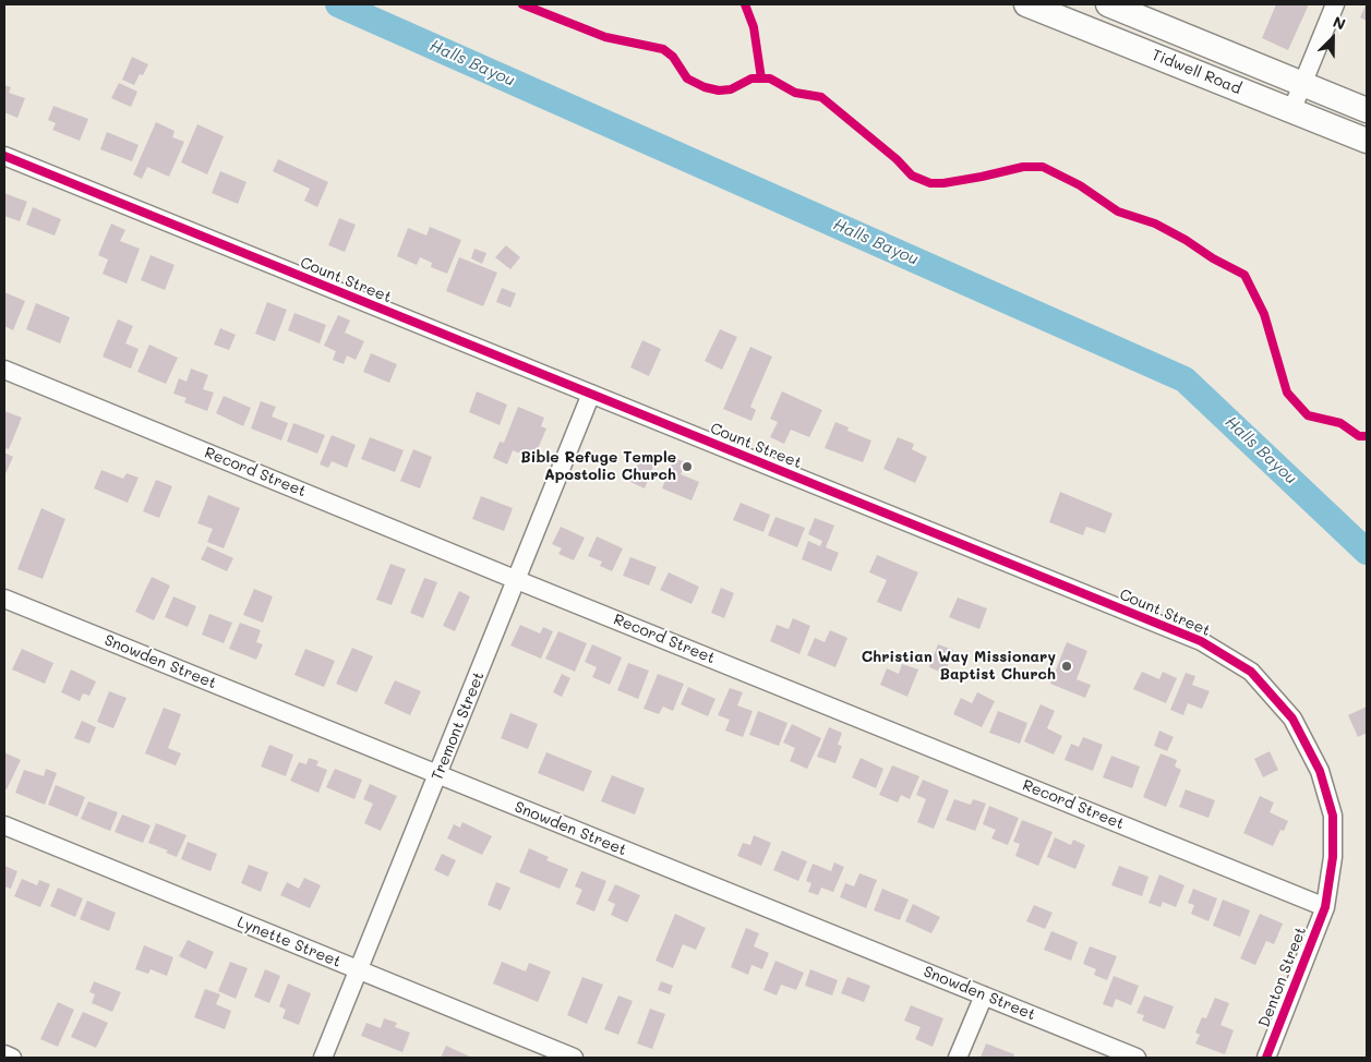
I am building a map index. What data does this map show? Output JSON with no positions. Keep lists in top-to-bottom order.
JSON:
{
  "streets": {
    "main road": ["Tidwell Road"],
    "street": [
      "Count Street",
      "Record Street",
      "Snowden Street",
      "Tremont Street",
      "Lynette Street",
      "Denton Street"
    ]
  },
  "crossings": [
    ["Count Street", "Record Street"],
    ["Count Street", "Tremont Street"],
    ["Count Street", "Denton Street"],
    ["Record Street", "Tremont Street"],
    ["Record Street", "Denton Street"],
    ["Snowden Street", "Tremont Street"],
    ["Tremont Street", "Lynette Street"]
  ],
  "water": ["Halls Bayou"],
  "places": ["Bible Refuge Temple Apostolic Church", "Christian Way Missionary Baptist Church"],
  "north": "top right"
}
